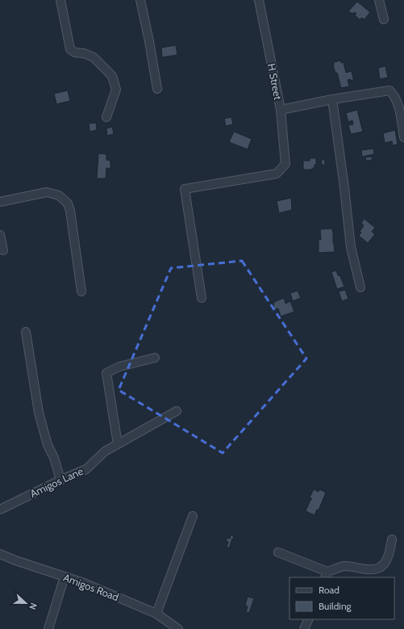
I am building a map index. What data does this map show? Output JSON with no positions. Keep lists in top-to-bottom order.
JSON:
{
  "streets": {
    "street": ["H Street", "Amigos Lane", "Amigos Road"]
  },
  "legend": ["Road", "Building"],
  "north": "right"
}
